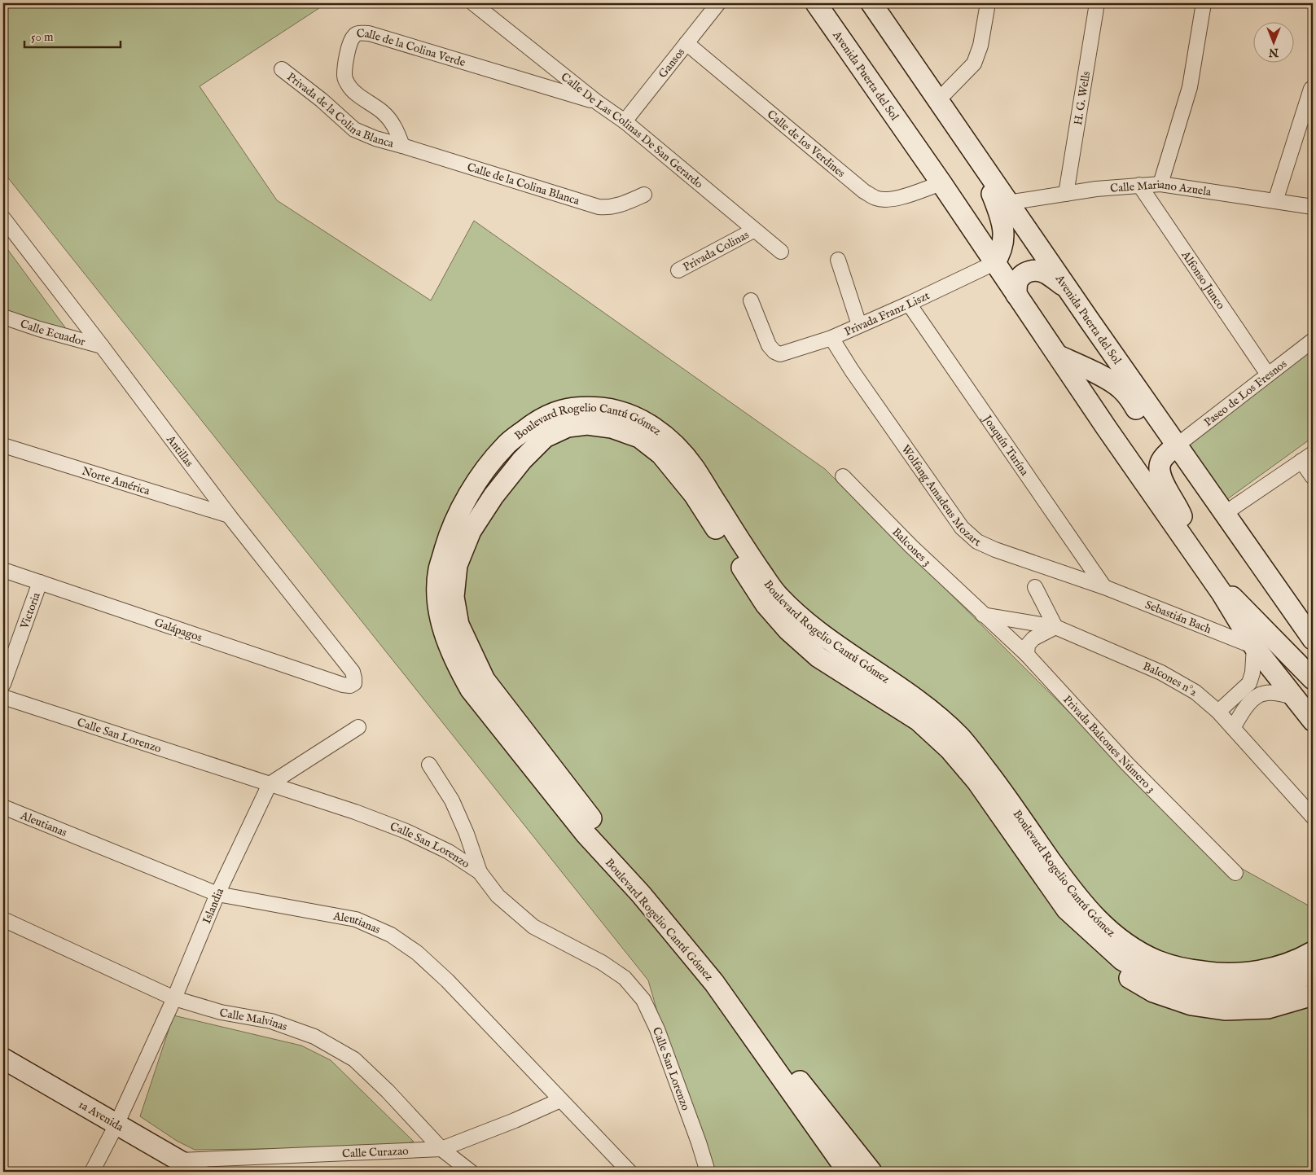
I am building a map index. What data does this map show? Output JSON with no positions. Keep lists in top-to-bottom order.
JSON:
{
  "streets": {
    "main road": ["Avenida Puerta del Sol", "Boulevard Rogelio Cantú Gómez", "1a Avenida"],
    "street": [
      "Calle de la Colina Verde",
      "Gansos",
      "H. G. Wells",
      "Privada de la Colina Blanca",
      "Calle De Las Colinas De San Gerardo",
      "Calle de los Verdines",
      "Calle de la Colina Blanca",
      "Calle Mariano Azuela",
      "Privada Colinas",
      "Alfonso Junco",
      "Privada Franz Liszt",
      "Calle Ecuador",
      "Paseo de Los Fresnos",
      "Joaquín Turína",
      "Antillas",
      "Norte América",
      "Wolfang Amadeus Mozart",
      "Balcones 3",
      "Victoria",
      "Sebastián Bach",
      "Galápagos",
      "Balcones n°2",
      "Calle San Lorenzo",
      "Privada Balcones Número 3",
      "Aleutianas",
      "Islandia",
      "Calle Malvinas",
      "Calle Curazao"
    ]
  },
  "crossings": [
    ["Calle de la Colina Verde", "Privada de la Colina Blanca"],
    ["Calle de la Colina Verde", "Calle De Las Colinas De San Gerardo"],
    ["Calle de la Colina Verde", "Calle de la Colina Blanca"],
    ["Gansos", "Calle De Las Colinas De San Gerardo"],
    ["Gansos", "Calle de los Verdines"],
    ["Avenida Puerta del Sol", "Calle de los Verdines"],
    ["Avenida Puerta del Sol", "Calle Mariano Azuela"],
    ["Avenida Puerta del Sol", "Privada Franz Liszt"],
    ["Avenida Puerta del Sol", "Paseo de Los Fresnos"],
    ["Avenida Puerta del Sol", "Sebastián Bach"],
    ["H. G. Wells", "Calle Mariano Azuela"],
    ["Privada de la Colina Blanca", "Calle de la Colina Blanca"],
    ["Calle De Las Colinas De San Gerardo", "Privada Colinas"],
    ["Calle Mariano Azuela", "Alfonso Junco"],
    ["Alfonso Junco", "Paseo de Los Fresnos"],
    ["Privada Franz Liszt", "Joaquín Turína"],
    ["Privada Franz Liszt", "Wolfang Amadeus Mozart"],
    ["Calle Ecuador", "Antillas"],
    ["Joaquín Turína", "Wolfang Amadeus Mozart"],
    ["Joaquín Turína", "Sebastián Bach"],
    ["Antillas", "Norte América"],
    ["Antillas", "Galápagos"],
    ["Wolfang Amadeus Mozart", "Sebastián Bach"],
    ["Balcones 3", "Balcones n°2"],
    ["Balcones 3", "Privada Balcones Número 3"],
    ["Victoria", "Galápagos"],
    ["Balcones n°2", "Privada Balcones Número 3"],
    ["Calle San Lorenzo", "Islandia"],
    ["Aleutianas", "Islandia"],
    ["Aleutianas", "Calle Curazao"],
    ["Islandia", "Calle Malvinas"],
    ["Islandia", "1a Avenida"],
    ["Calle Malvinas", "Calle Curazao"],
    ["1a Avenida", "Calle Curazao"]
  ],
  "scale_bar": "50 m",
  "north": "bottom"
}
